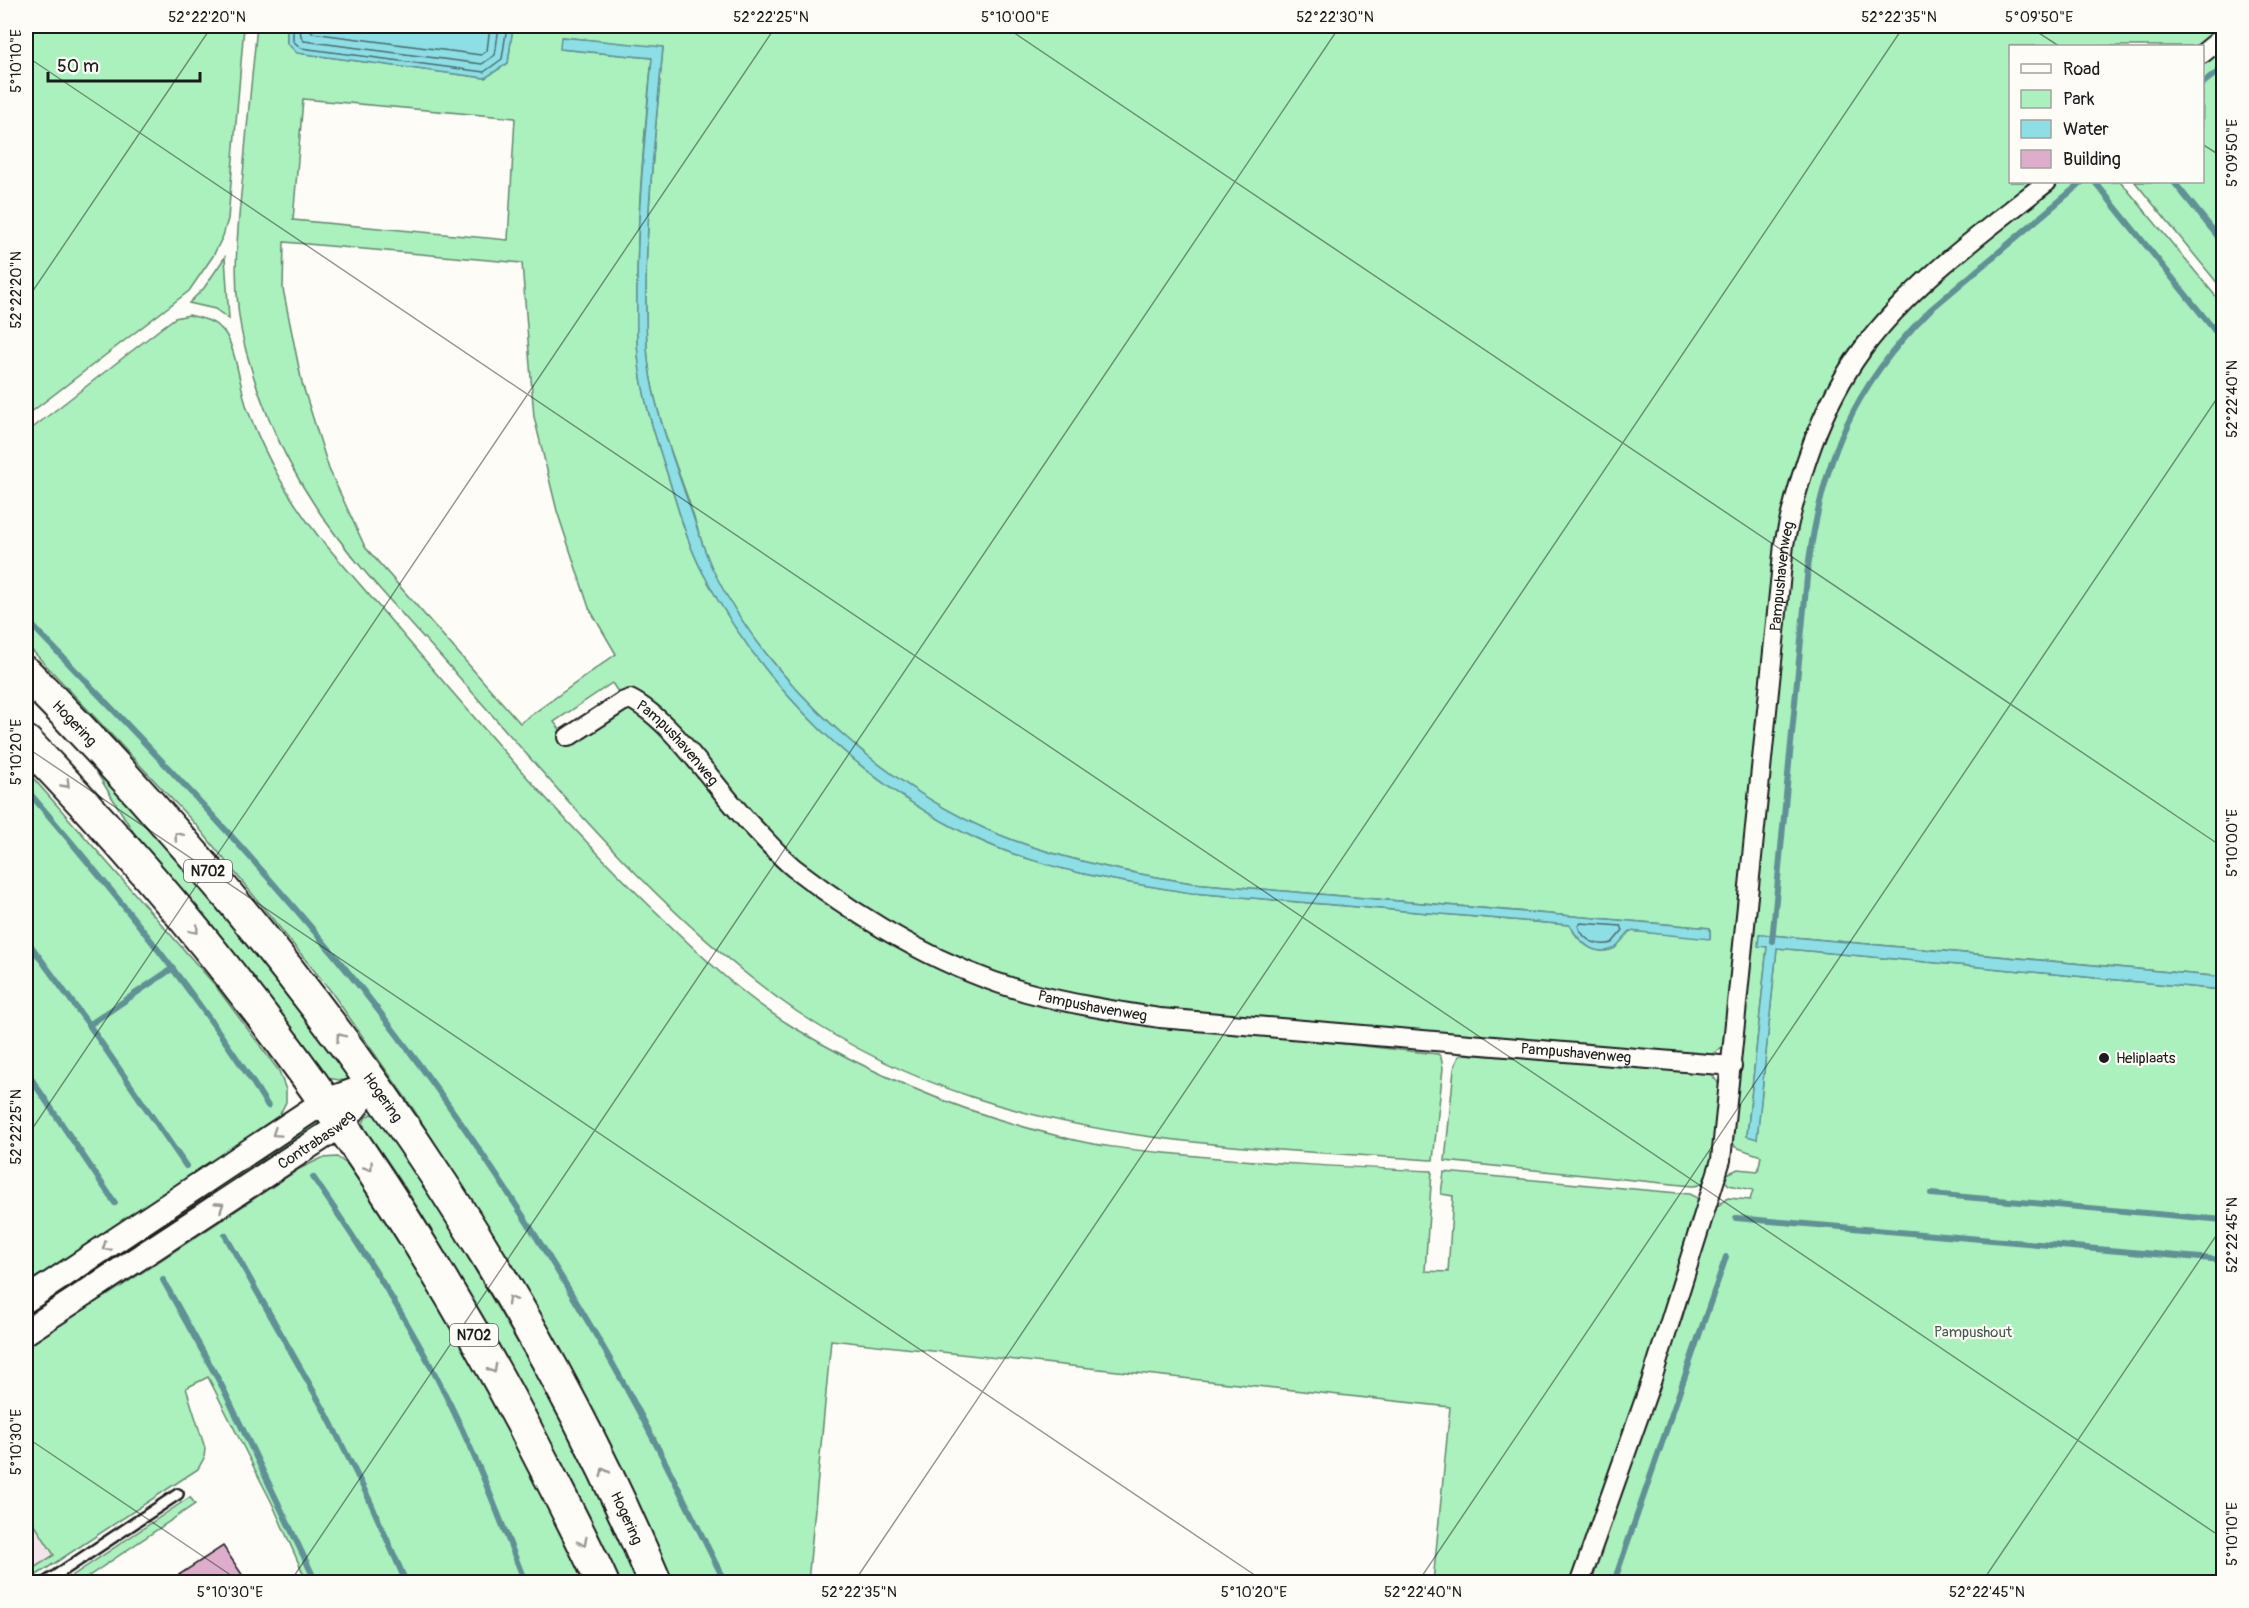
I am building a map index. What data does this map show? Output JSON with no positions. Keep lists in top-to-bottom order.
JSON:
{
  "streets": {
    "highway": ["Hogering", "N702"],
    "street": ["Pampushavenweg", "Contrabasweg"]
  },
  "crossings": [
    ["Hogering", "Contrabasweg"],
    ["N702", "Contrabasweg"]
  ],
  "parks": ["Pampushout"],
  "places": ["Heliplaats"],
  "legend": [
    "Road",
    "Park",
    "Water",
    "Building"
  ],
  "scale_bar": "50 m",
  "coordinates": [
    "52°22'20\"N",
    "52°22'25\"N",
    "5°10'00\"E",
    "52°22'30\"N",
    "52°22'35\"N",
    "5°09'50\"E",
    "5°10'10\"E",
    "52°22'40\"N",
    "5°10'20\"E",
    "52°22'45\"N",
    "5°10'30\"E"
  ]
}
